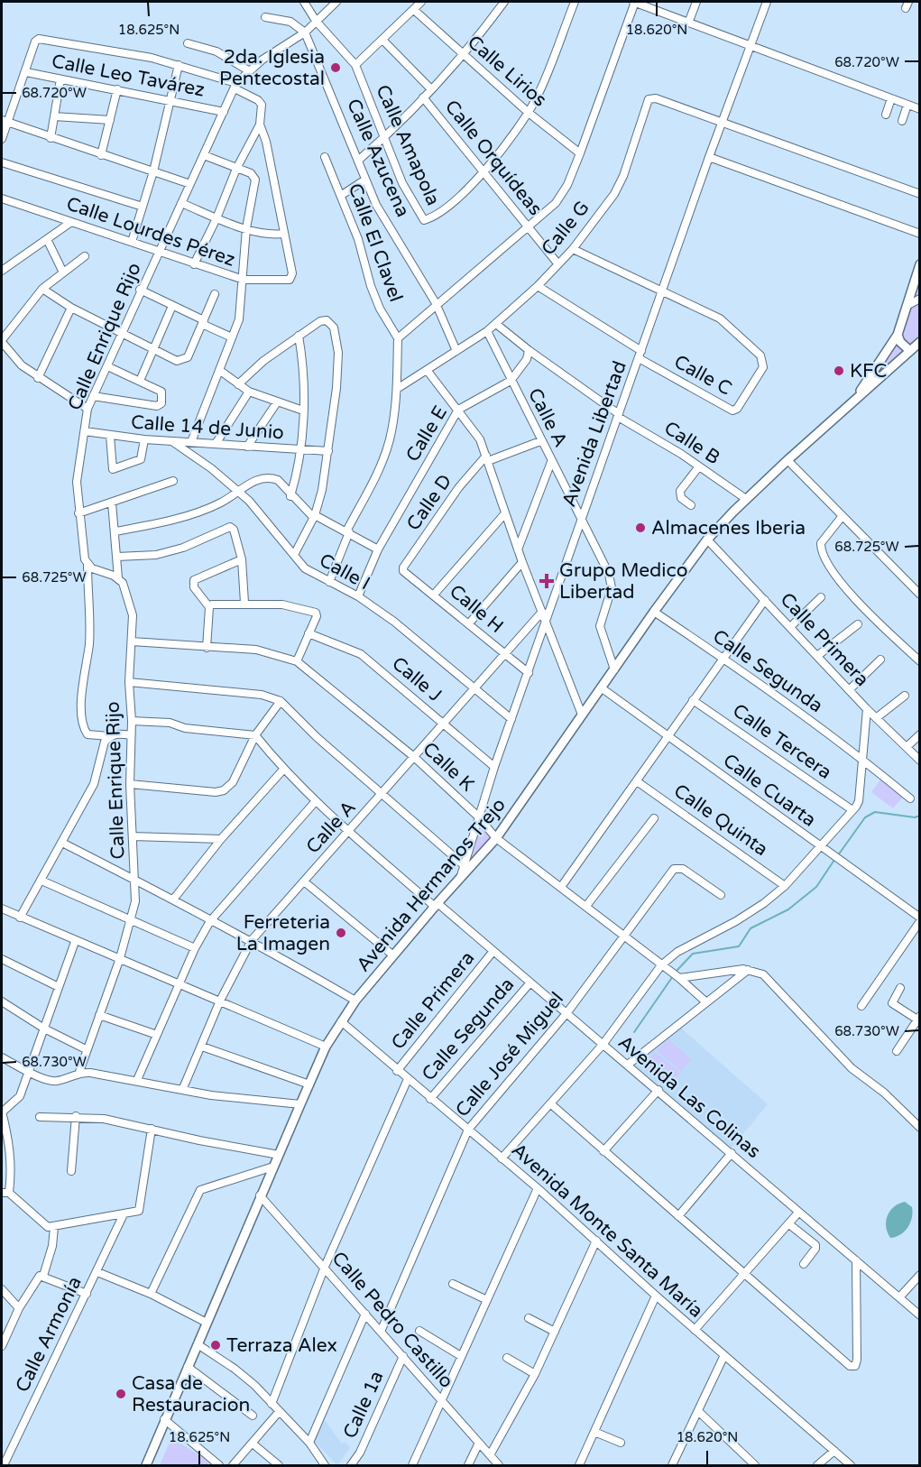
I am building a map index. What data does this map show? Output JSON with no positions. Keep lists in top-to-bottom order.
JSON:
{
  "streets": {
    "main road": ["Avenida Hermanos Trejo"],
    "street": [
      "Calle Lirios",
      "Calle Leo Tavárez",
      "Calle Amapola",
      "Calle Azucena",
      "Calle Orquídeas",
      "Calle G",
      "Calle Lourdes Pérez",
      "Calle El Clavel",
      "Calle Enrique Rijo",
      "Calle C",
      "Calle A",
      "Calle 14 de Junio",
      "Calle E",
      "Avenida Libertad",
      "Calle B",
      "Calle D",
      "Calle I",
      "Calle H",
      "Calle Primera",
      "Calle Segunda",
      "Calle J",
      "Calle Tercera",
      "Calle K",
      "Calle Cuarta",
      "Calle Quinta",
      "Calle José Miguel",
      "Avenida Las Colinas",
      "Avenida Monte Santa María",
      "Calle Pedro Castillo",
      "Calle Armonía",
      "Calle 1a"
    ]
  },
  "crossings": [
    ["Calle Lirios", "Calle Amapola"],
    ["Calle Leo Tavárez", "Calle Enrique Rijo"],
    ["Calle Amapola", "Calle Orquídeas"],
    ["Calle Amapola", "Calle Enrique Rijo"],
    ["Calle Azucena", "Calle G"],
    ["Calle Azucena", "Calle Enrique Rijo"],
    ["Calle Orquídeas", "Calle G"],
    ["Calle G", "Calle C"],
    ["Calle G", "Calle A"],
    ["Calle G", "Avenida Libertad"],
    ["Calle Lourdes Pérez", "Calle Enrique Rijo"],
    ["Calle Enrique Rijo", "Calle 14 de Junio"],
    ["Calle Enrique Rijo", "Calle K"],
    ["Calle C", "Avenida Libertad"],
    ["Calle A", "Calle E"],
    ["Calle A", "Avenida Libertad"],
    ["Calle A", "Calle I"],
    ["Calle A", "Calle H"],
    ["Calle A", "Calle J"],
    ["Calle A", "Calle K"],
    ["Calle A", "Avenida Hermanos Trejo"],
    ["Calle A", "Avenida Las Colinas"],
    ["Calle 14 de Junio", "Calle I"],
    ["Calle E", "Calle B"],
    ["Calle E", "Calle I"],
    ["Avenida Libertad", "Calle B"],
    ["Avenida Libertad", "Calle I"],
    ["Avenida Libertad", "Calle H"],
    ["Avenida Libertad", "Calle J"],
    ["Avenida Libertad", "Calle K"],
    ["Avenida Libertad", "Avenida Hermanos Trejo"],
    ["Calle B", "Avenida Hermanos Trejo"],
    ["Calle D", "Calle H"],
    ["Calle Primera", "Avenida Hermanos Trejo"],
    ["Calle Primera", "Avenida Las Colinas"],
    ["Calle Primera", "Avenida Monte Santa María"],
    ["Calle Segunda", "Avenida Hermanos Trejo"],
    ["Calle Segunda", "Avenida Las Colinas"],
    ["Calle Segunda", "Avenida Monte Santa María"],
    ["Calle K", "Avenida Hermanos Trejo"],
    ["Calle K", "Calle José Miguel"],
    ["Calle Cuarta", "Avenida Hermanos Trejo"],
    ["Avenida Hermanos Trejo", "Avenida Las Colinas"],
    ["Avenida Hermanos Trejo", "Avenida Monte Santa María"],
    ["Avenida Hermanos Trejo", "Calle Pedro Castillo"],
    ["Calle José Miguel", "Avenida Las Colinas"],
    ["Calle José Miguel", "Avenida Monte Santa María"],
    ["Calle José Miguel", "Calle Pedro Castillo"],
    ["Calle Pedro Castillo", "Calle 1a"]
  ],
  "places": {
    "other": [
      "2da. Iglesia Pentecostal",
      "KFC",
      "Almacenes Iberia",
      "Ferreteria La Imagen",
      "Terraza Alex",
      "Casa de Restauracion"
    ],
    "health": ["Grupo Medico Libertad"]
  },
  "coordinates": [
    "18.625°N",
    "18.620°N",
    "68.720°W",
    "68.725°W",
    "68.730°W"
  ]
}
